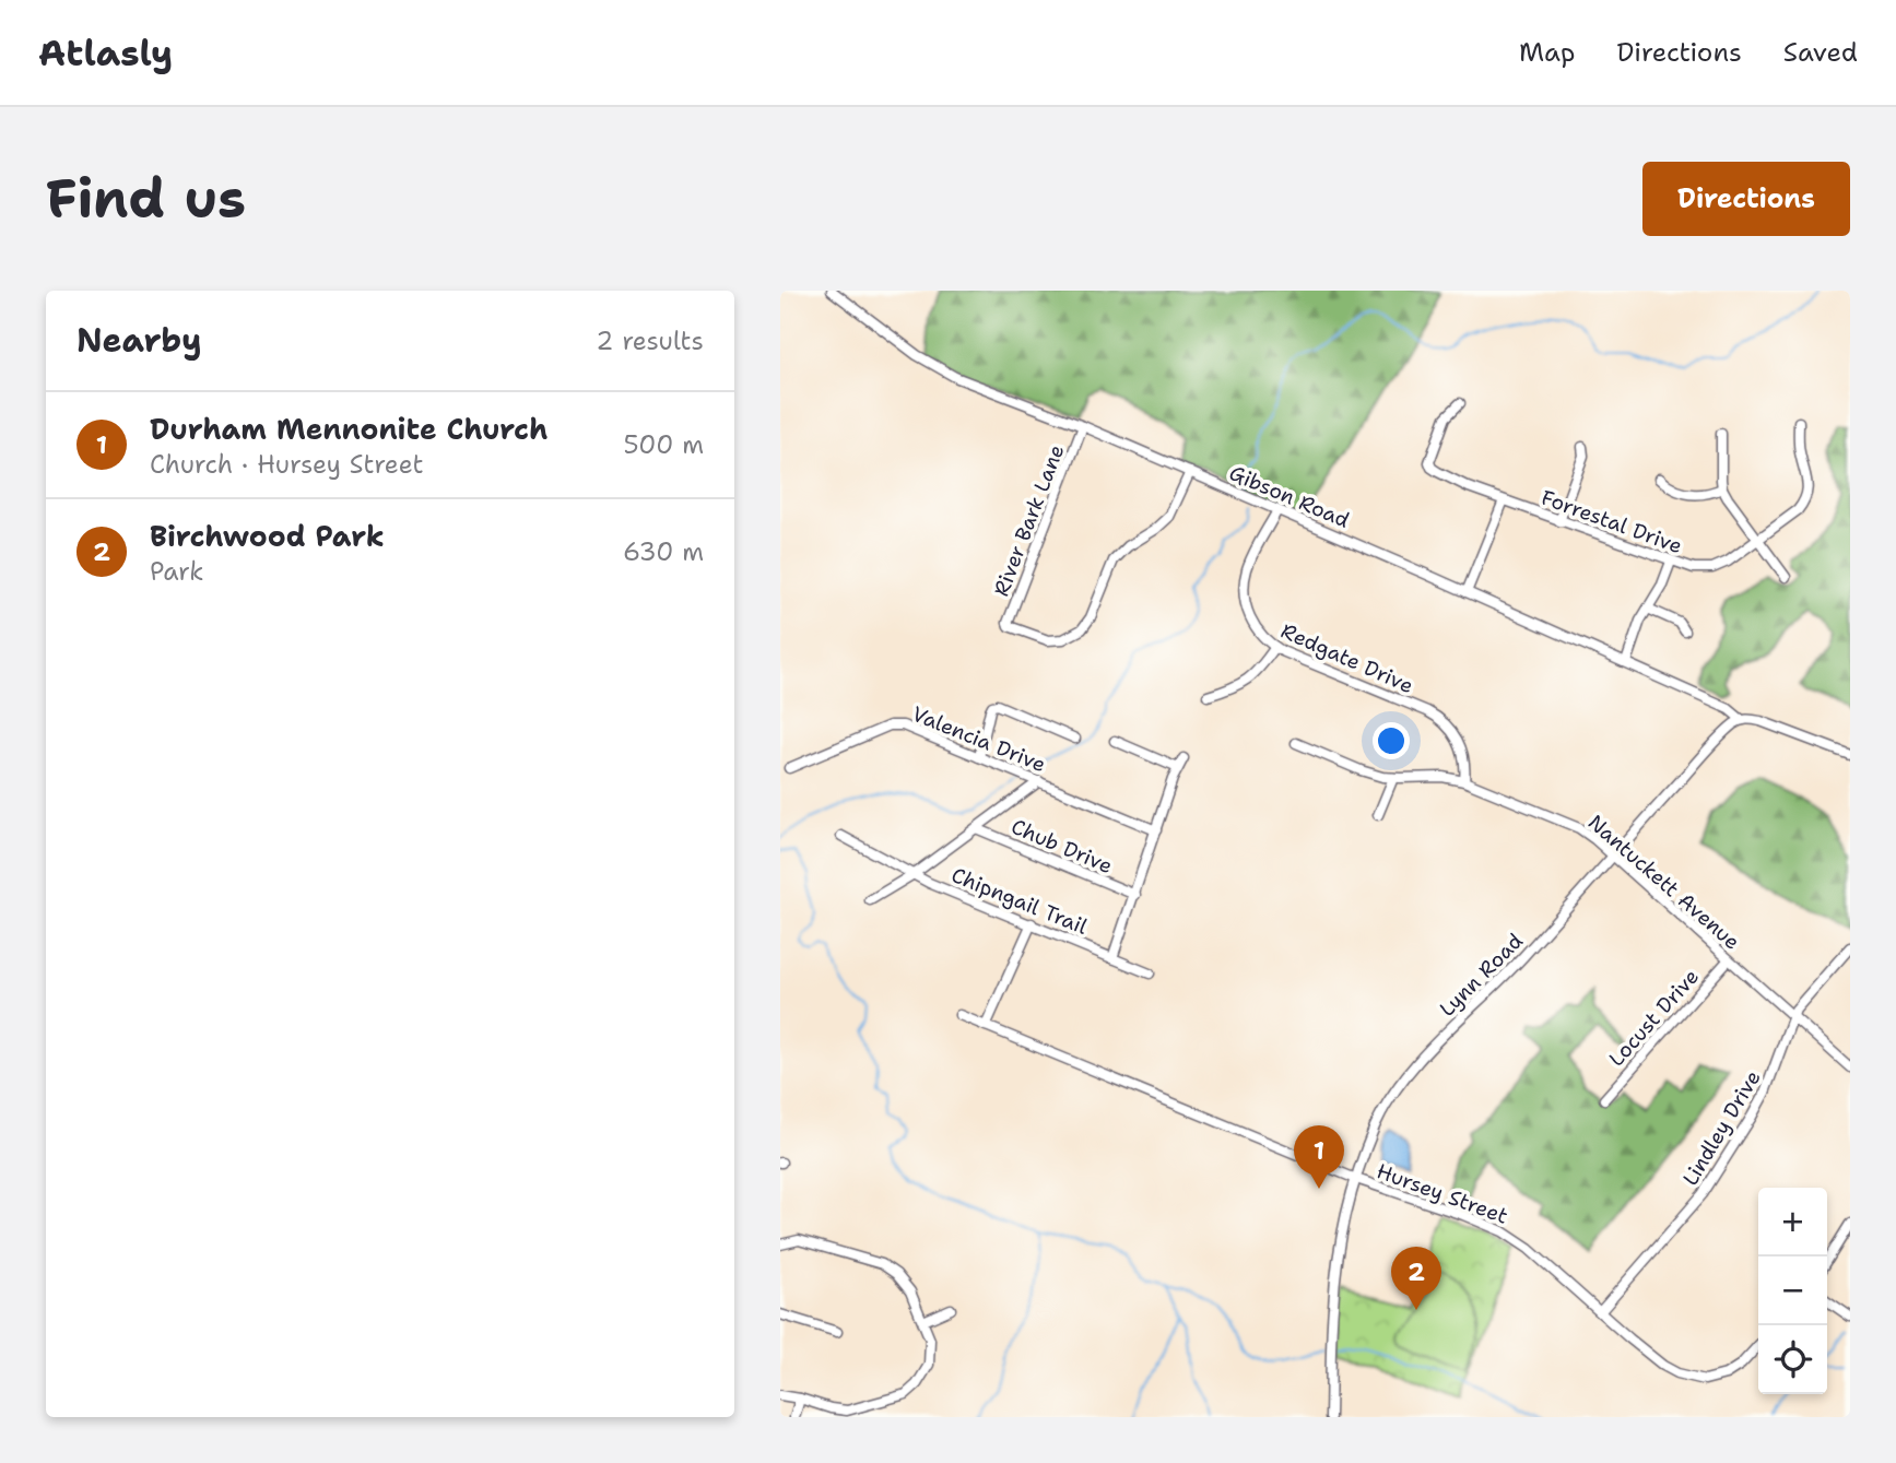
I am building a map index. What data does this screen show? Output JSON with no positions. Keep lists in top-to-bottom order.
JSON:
{
  "streets": {
    "street": [
      "Gibson Road",
      "River Bark Lane",
      "Forrestal Drive",
      "Redgate Drive",
      "Valencia Drive",
      "Chub Drive",
      "Nantuckett Avenue",
      "Chipngail Trail",
      "Lynn Road",
      "Locust Drive",
      "Lindley Drive",
      "Hursey Street"
    ]
  },
  "crossings": [
    ["Gibson Road", "River Bark Lane"],
    ["Gibson Road", "Redgate Drive"],
    ["Gibson Road", "Lynn Road"],
    ["Redgate Drive", "Nantuckett Avenue"],
    ["Valencia Drive", "Chipngail Trail"],
    ["Chub Drive", "Chipngail Trail"],
    ["Nantuckett Avenue", "Lynn Road"],
    ["Nantuckett Avenue", "Locust Drive"],
    ["Nantuckett Avenue", "Lindley Drive"],
    ["Lynn Road", "Hursey Street"],
    ["Lindley Drive", "Hursey Street"]
  ],
  "page": {
    "header": "Atlasly",
    "nav": ["Map", "Directions", "Saved"],
    "buttons": "Directions",
    "title": "Find us",
    "heading": ["Nearby", "2 results"],
    "list": [
      {
        "mark": "1",
        "name": "Durham Mennonite Church",
        "note": "Church · Hursey Street",
        "value": "500 m"
      },
      {
        "mark": "2",
        "name": "Birchwood Park",
        "note": "Park",
        "value": "630 m"
      }
    ],
    "pins": ["1", "2"],
    "map_buttons": ["+", "−"]
  }
}
